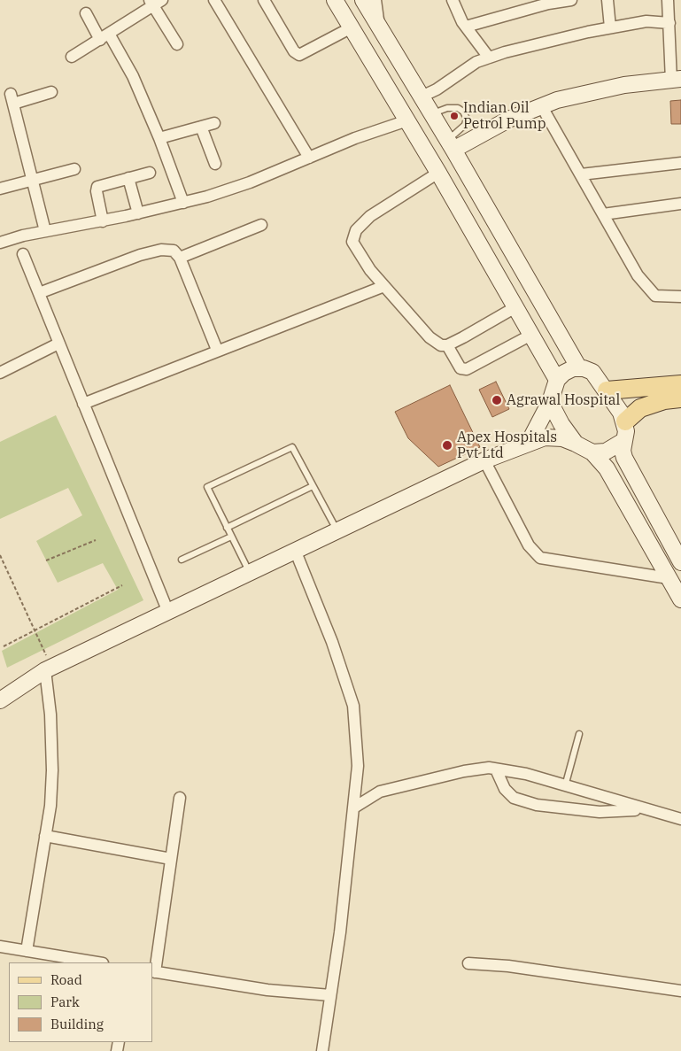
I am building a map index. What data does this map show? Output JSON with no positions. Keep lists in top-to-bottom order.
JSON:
{
  "places": ["Indian Oil Petrol Pump", "Agrawal Hospital", "Apex Hospitals Pvt Ltd"],
  "legend": ["Road", "Park", "Building"]
}
